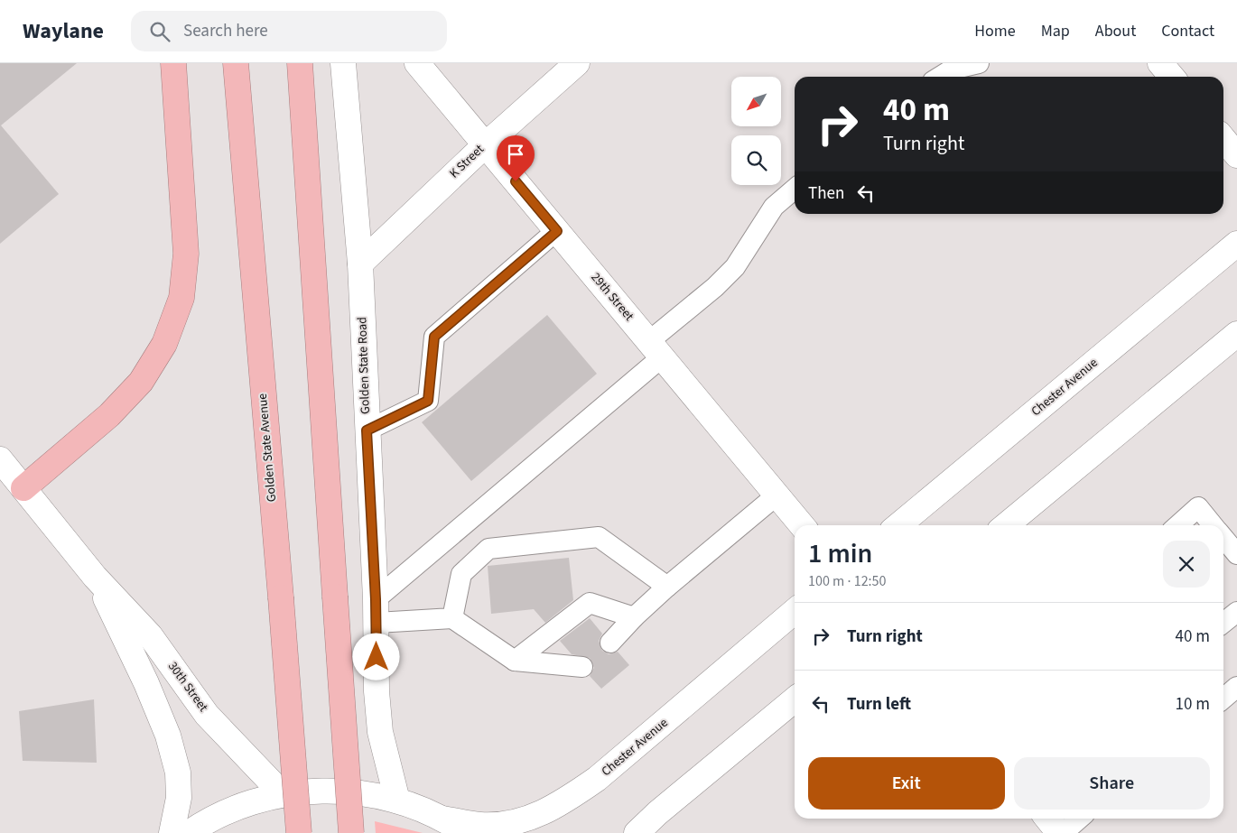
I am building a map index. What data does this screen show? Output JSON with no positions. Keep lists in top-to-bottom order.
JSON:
{
  "streets": {
    "highway": ["Golden State Avenue"],
    "main road": [
      "K Street",
      "29th Street",
      "Golden State Road",
      "Chester Avenue",
      "30th Street"
    ]
  },
  "crossings": [
    ["K Street", "29th Street"],
    ["K Street", "Golden State Road"]
  ],
  "north": "bottom left",
  "page": {
    "header": "Waylane",
    "search": "Search here",
    "nav": [
      "Home",
      "Map",
      "About",
      "Contact"
    ],
    "turn": ["40 m", "Turn right"],
    "then": "Then",
    "heading": ["1 min", "100 m · 12:50"],
    "list": [
      {
        "name": "Turn right",
        "value": "40 m"
      },
      {
        "name": "Turn left",
        "value": "10 m"
      }
    ],
    "buttons": ["Exit", "Share"]
  }
}
